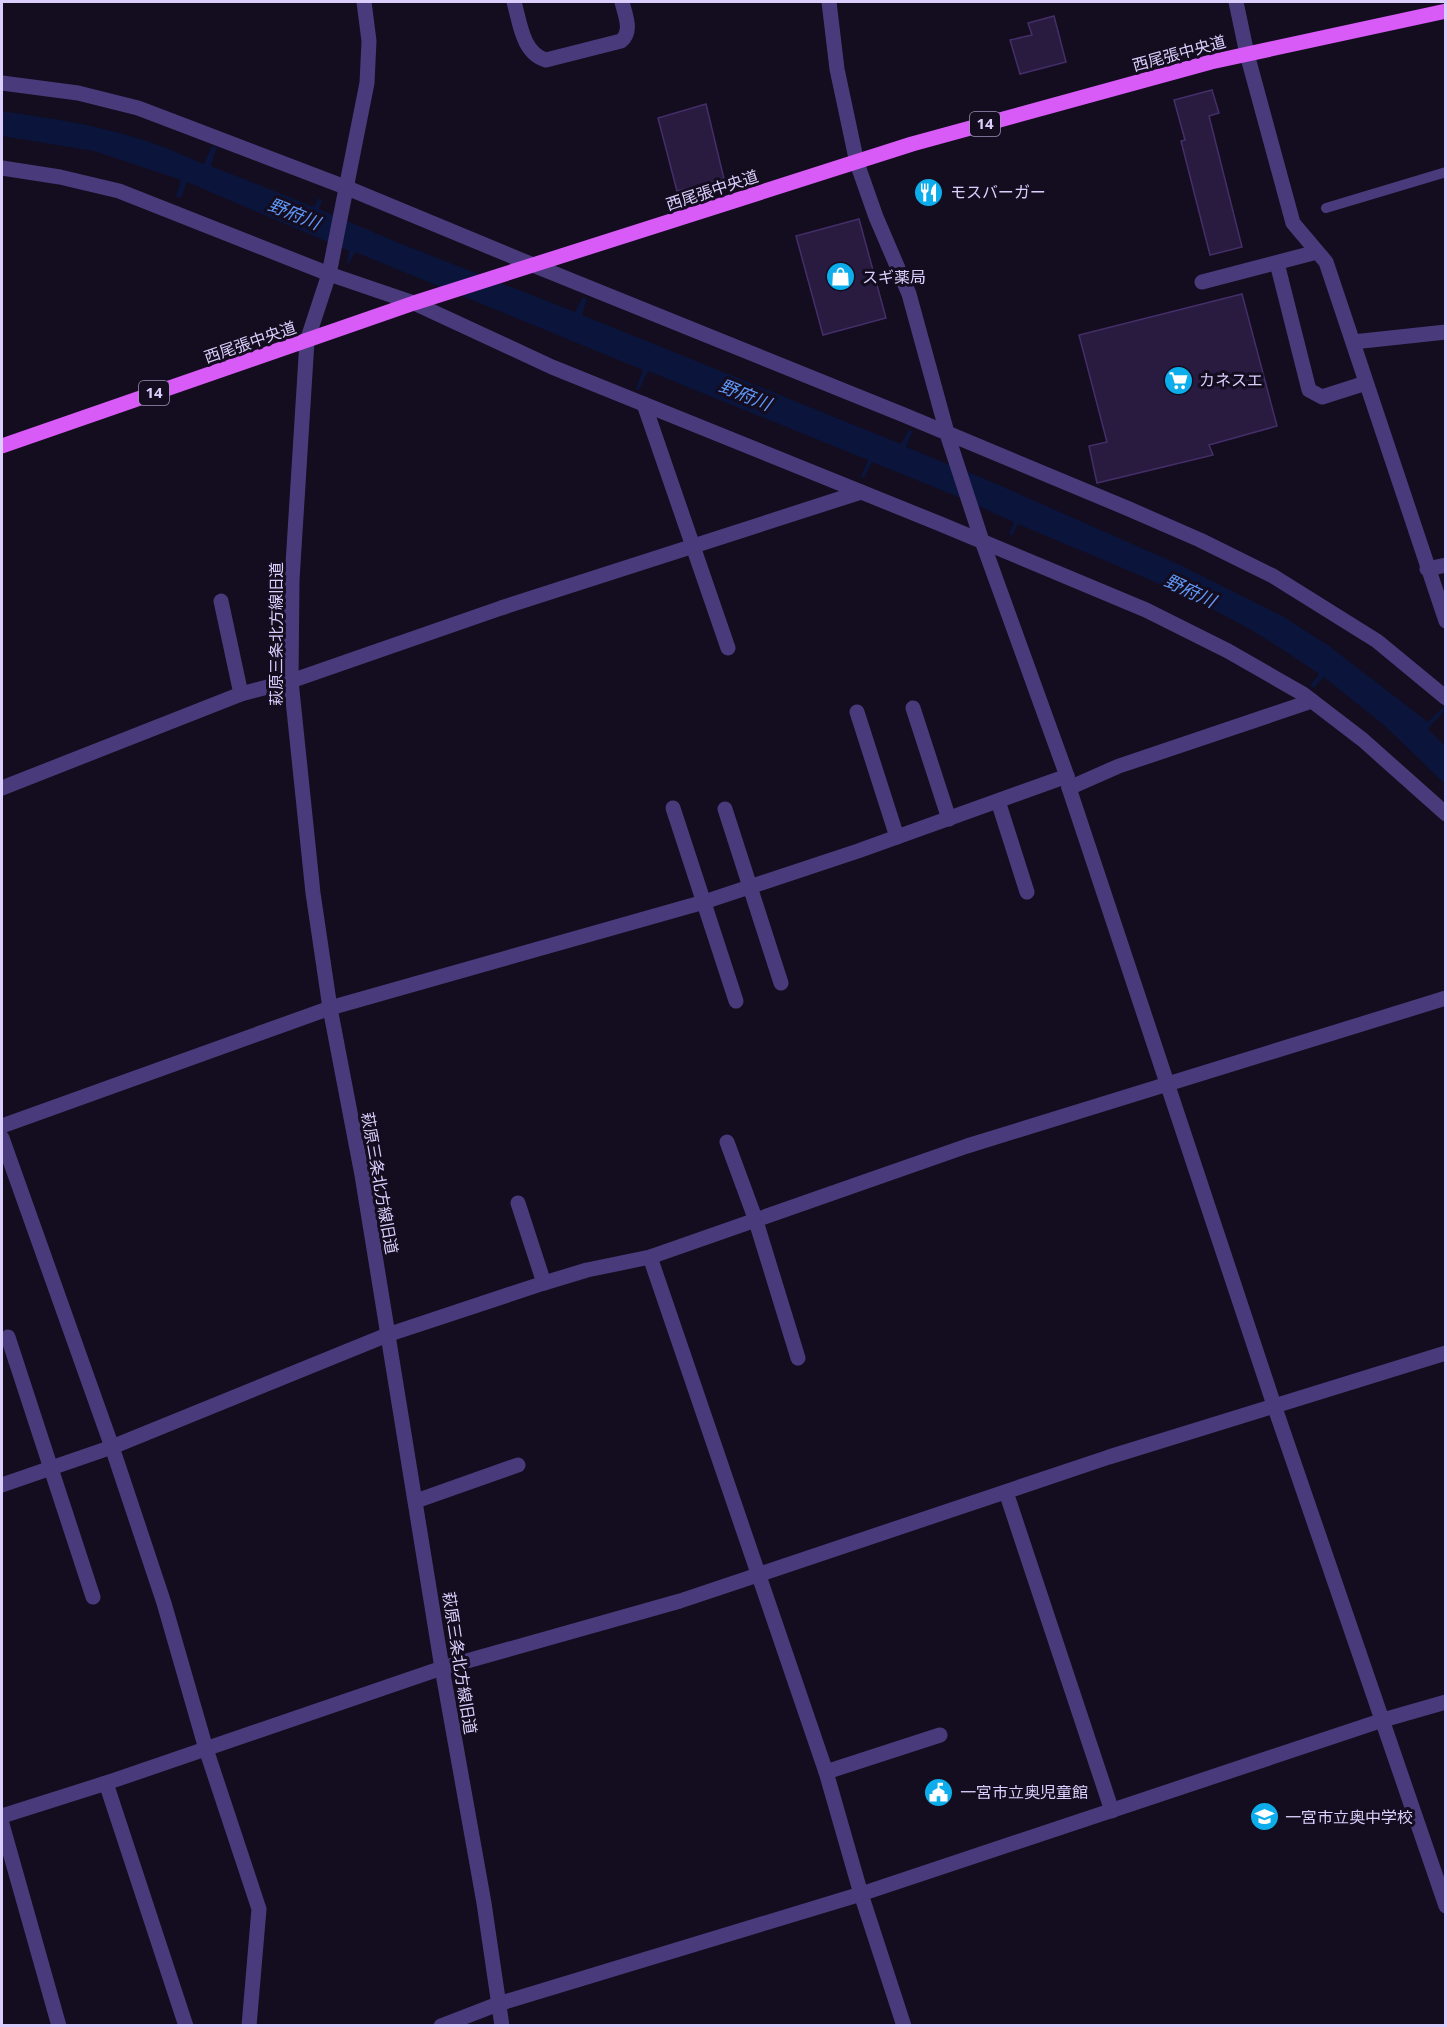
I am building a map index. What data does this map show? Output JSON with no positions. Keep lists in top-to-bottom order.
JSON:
{
  "streets": {
    "main road": ["西尾張中央道", "14"],
    "street": ["萩原三条北方線旧道"]
  },
  "crossings": [
    ["西尾張中央道", "萩原三条北方線旧道"]
  ],
  "water": ["野府川"],
  "places": {
    "restaurant": ["モスバーガー"],
    "shop": ["スギ薬局"],
    "supermarket": ["カネスエ"],
    "public building": ["一宮市立奥児童館"],
    "school or university": ["一宮市立奥中学校"]
  }
}
